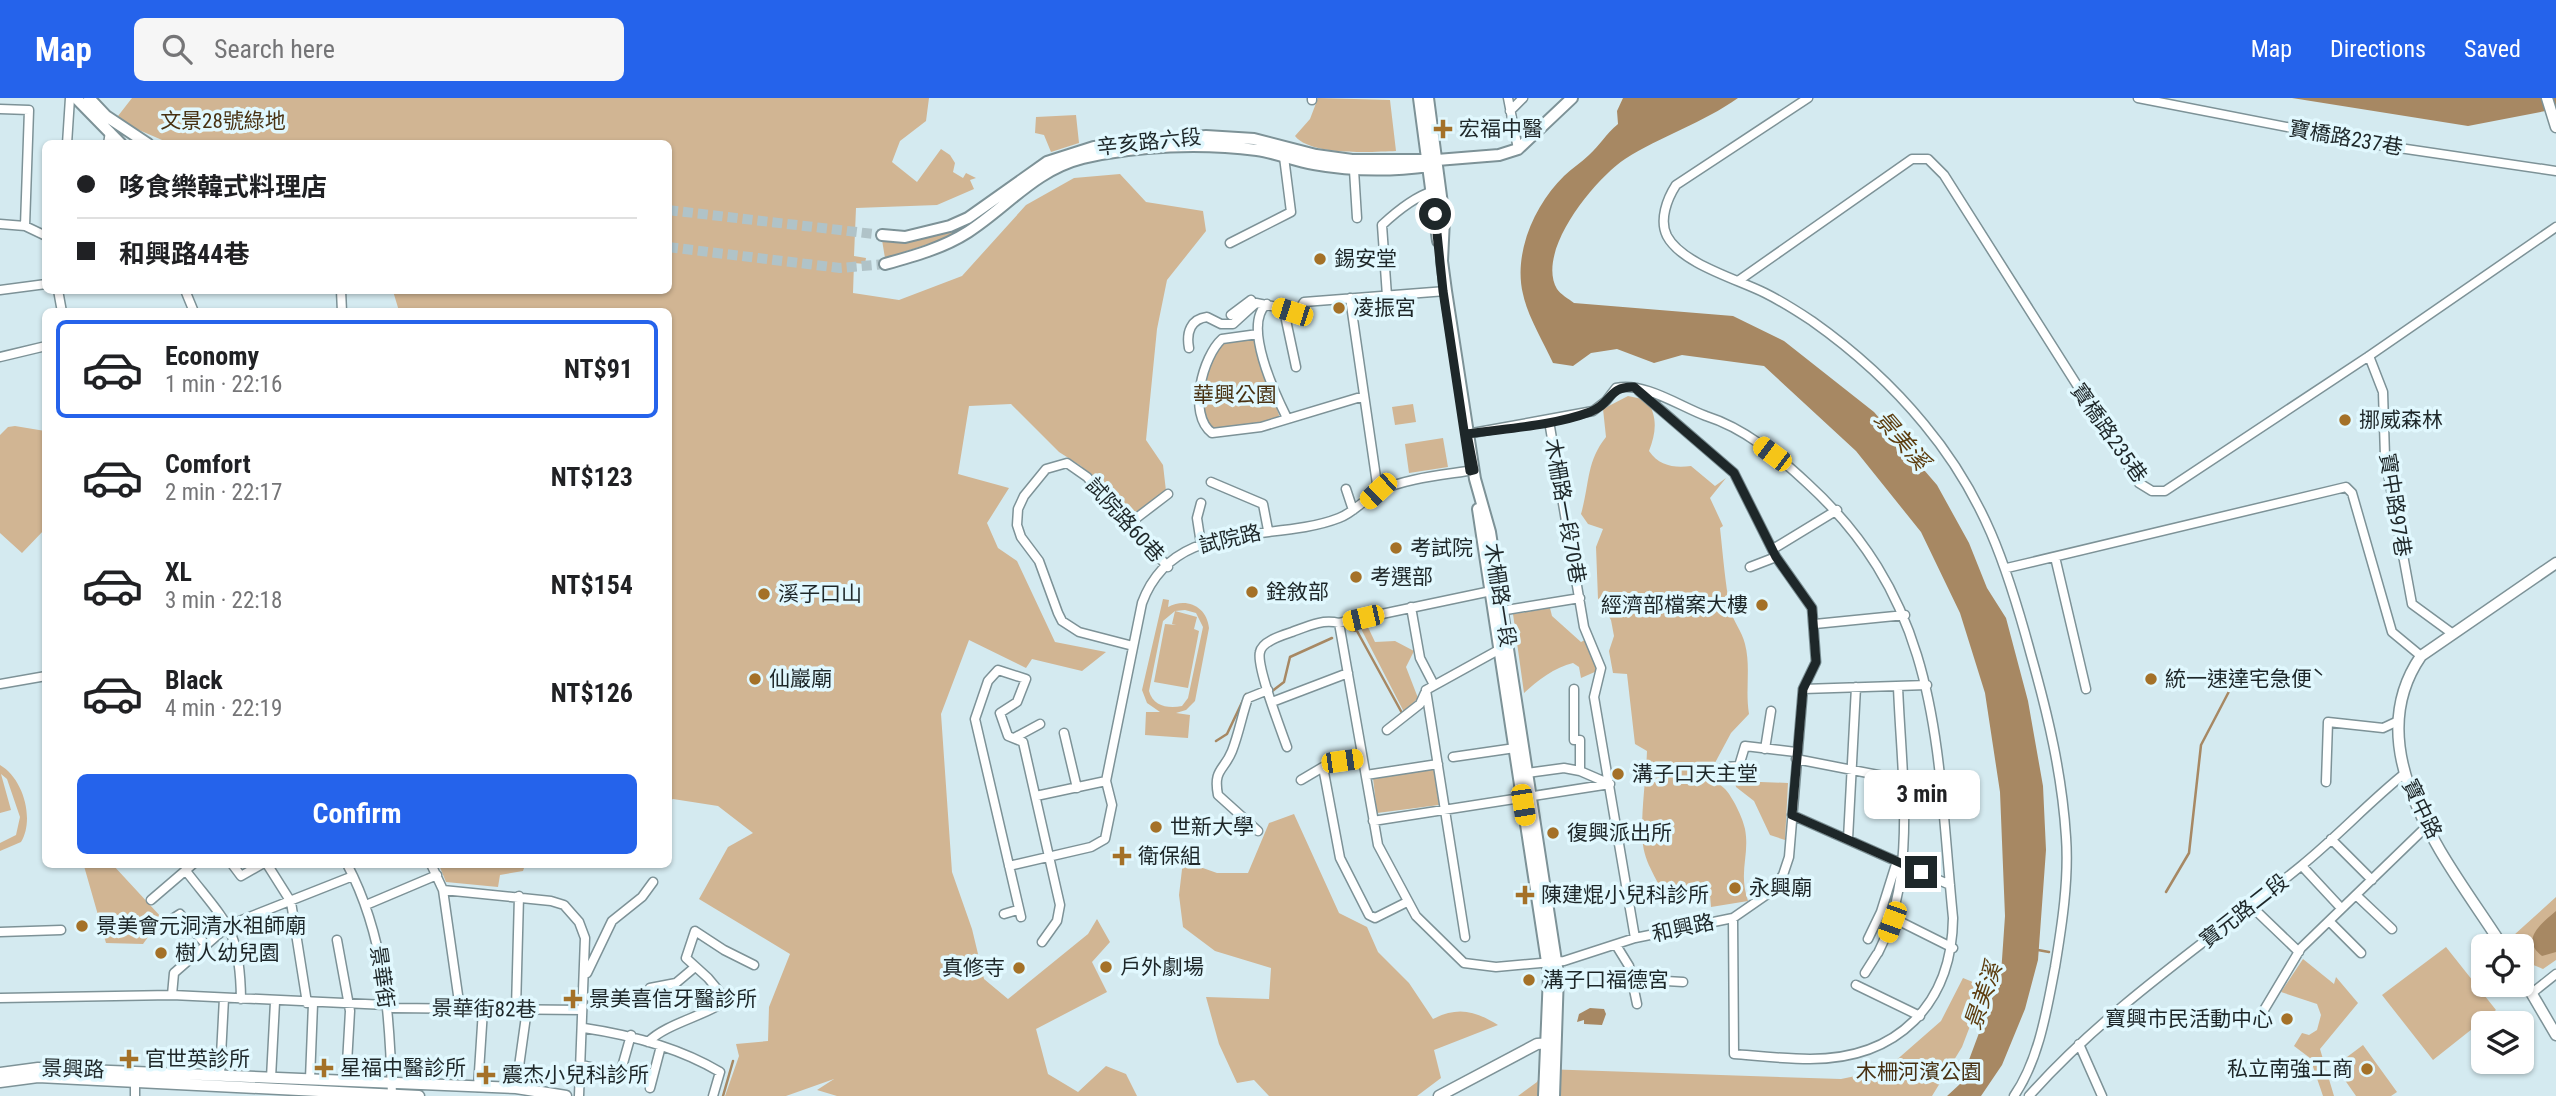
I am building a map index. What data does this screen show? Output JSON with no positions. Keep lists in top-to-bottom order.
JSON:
{
  "streets": {
    "main road": ["辛亥路六段", "木柵路一段"],
    "street": [
      "寶橋路237巷",
      "寶橋路235巷",
      "寶中路97巷",
      "木柵路一段70巷",
      "試院路60巷",
      "試院路",
      "寶中路",
      "寶元路二段",
      "和興路",
      "景華街",
      "景華街82巷",
      "景興路"
    ]
  },
  "crossings": [
    ["辛亥路六段", "木柵路一段"],
    ["寶橋路235巷", "寶中路97巷"],
    ["寶中路97巷", "寶中路"],
    ["木柵路一段70巷", "木柵路一段"],
    ["試院路60巷", "試院路"],
    ["試院路", "木柵路一段"],
    ["木柵路一段", "和興路"],
    ["寶中路", "寶元路二段"],
    ["景華街", "景華街82巷"],
    ["景華街", "景興路"]
  ],
  "water": ["景美溪"],
  "parks": ["文景28號綠地", "華興公園", "木柵河濱公園"],
  "places": {
    "health": [
      "宏福中醫",
      "衛保組",
      "陳建焜小兒科診所",
      "景美喜信牙醫診所",
      "官世英診所",
      "星福中醫診所",
      "震杰小兒科診所"
    ],
    "other": [
      "錫安堂",
      "凌振宮",
      "挪威森林",
      "考試院",
      "考選部",
      "銓敘部",
      "溪子口山",
      "經濟部檔案大樓",
      "仙巖廟",
      "統一速達宅急便ˋ",
      "溝子口天主堂",
      "世新大學",
      "復興派出所",
      "永興廟",
      "景美會元洞清水祖師廟",
      "樹人幼兒園",
      "戶外劇場",
      "真修寺",
      "溝子口福德宮",
      "寶興市民活動中心",
      "私立南強工商"
    ]
  },
  "page": {
    "header": "Map",
    "search": "Search here",
    "nav": ["Map", "Directions", "Saved"],
    "banner": ["哆食樂韓式料理店", "和興路44巷"],
    "list": [
      {
        "name": "Economy",
        "note": "1 min · 22:16",
        "value": "NT$91"
      },
      {
        "name": "Comfort",
        "note": "2 min · 22:17",
        "value": "NT$123"
      },
      {
        "name": "XL",
        "note": "3 min · 22:18",
        "value": "NT$154"
      },
      {
        "name": "Black",
        "note": "4 min · 22:19",
        "value": "NT$126"
      }
    ],
    "buttons": "Confirm",
    "bubble": "3 min"
  }
}
